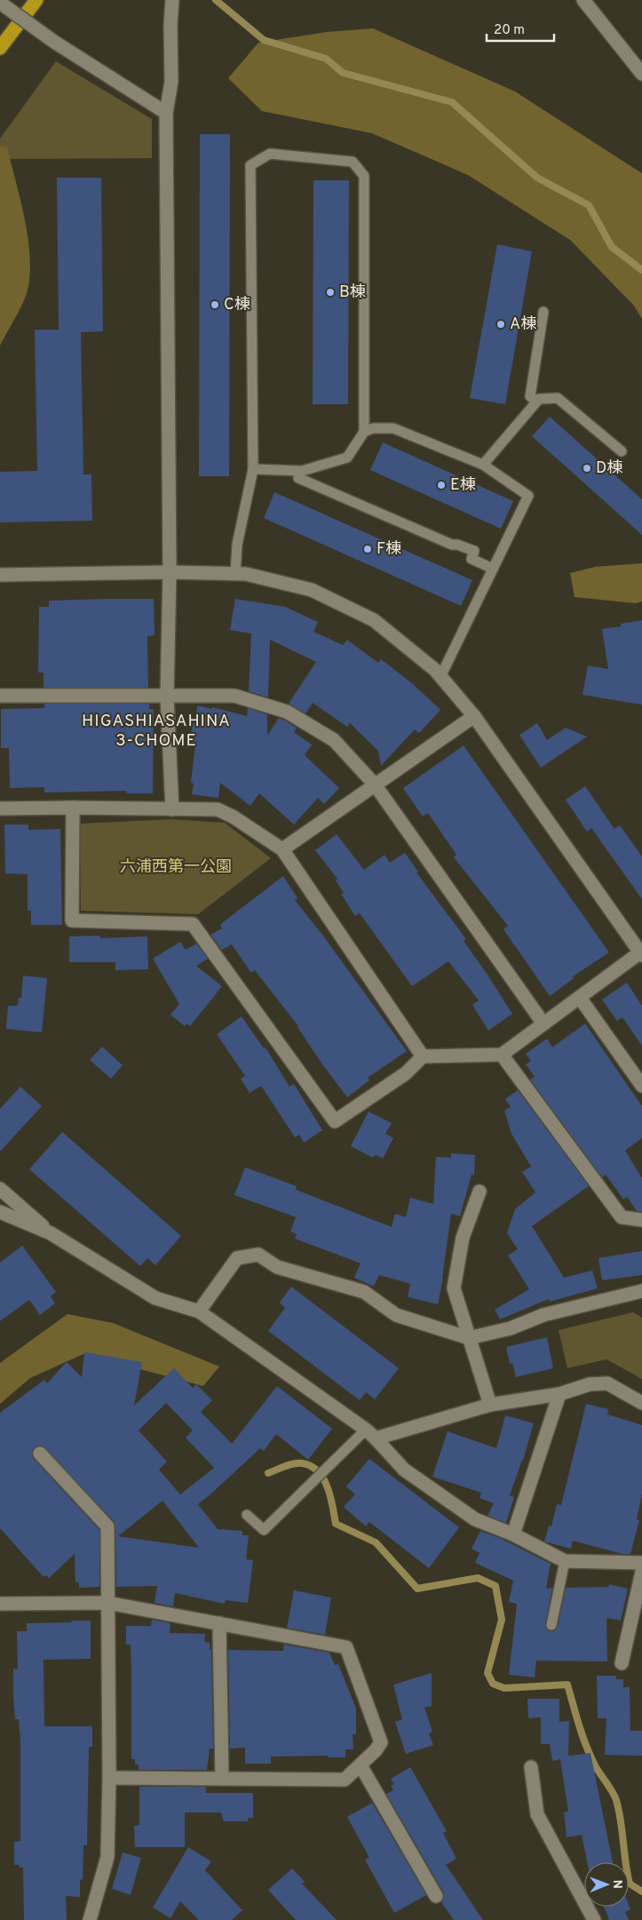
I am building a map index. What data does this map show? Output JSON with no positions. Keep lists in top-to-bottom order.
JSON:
{
  "districts": ["HIGASHIASAHINA 3-CHOME"],
  "parks": ["六浦西第一公園"],
  "places": [
    "B棟",
    "C棟",
    "A棟",
    "D棟",
    "E棟",
    "F棟"
  ],
  "scale_bar": "20 m",
  "north": "right"
}
